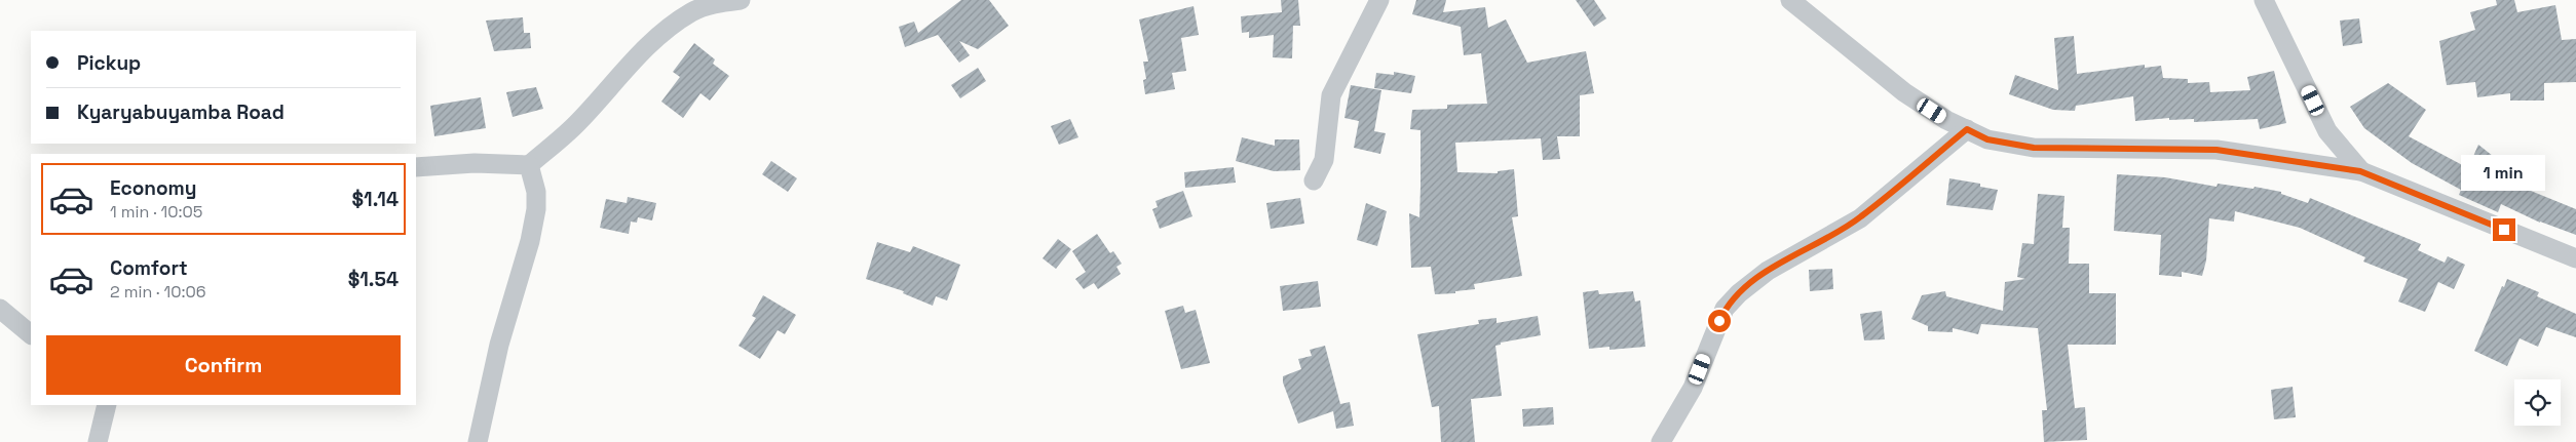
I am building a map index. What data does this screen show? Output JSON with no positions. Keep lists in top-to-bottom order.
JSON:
{
  "page": {
    "banner": ["Pickup", "Kyaryabuyamba Road"],
    "bubble": "1 min",
    "list": [
      {
        "name": "Economy",
        "note": "1 min · 10:05",
        "value": "$1.14"
      },
      {
        "name": "Comfort",
        "note": "2 min · 10:06",
        "value": "$1.54"
      }
    ],
    "buttons": "Confirm"
  }
}
